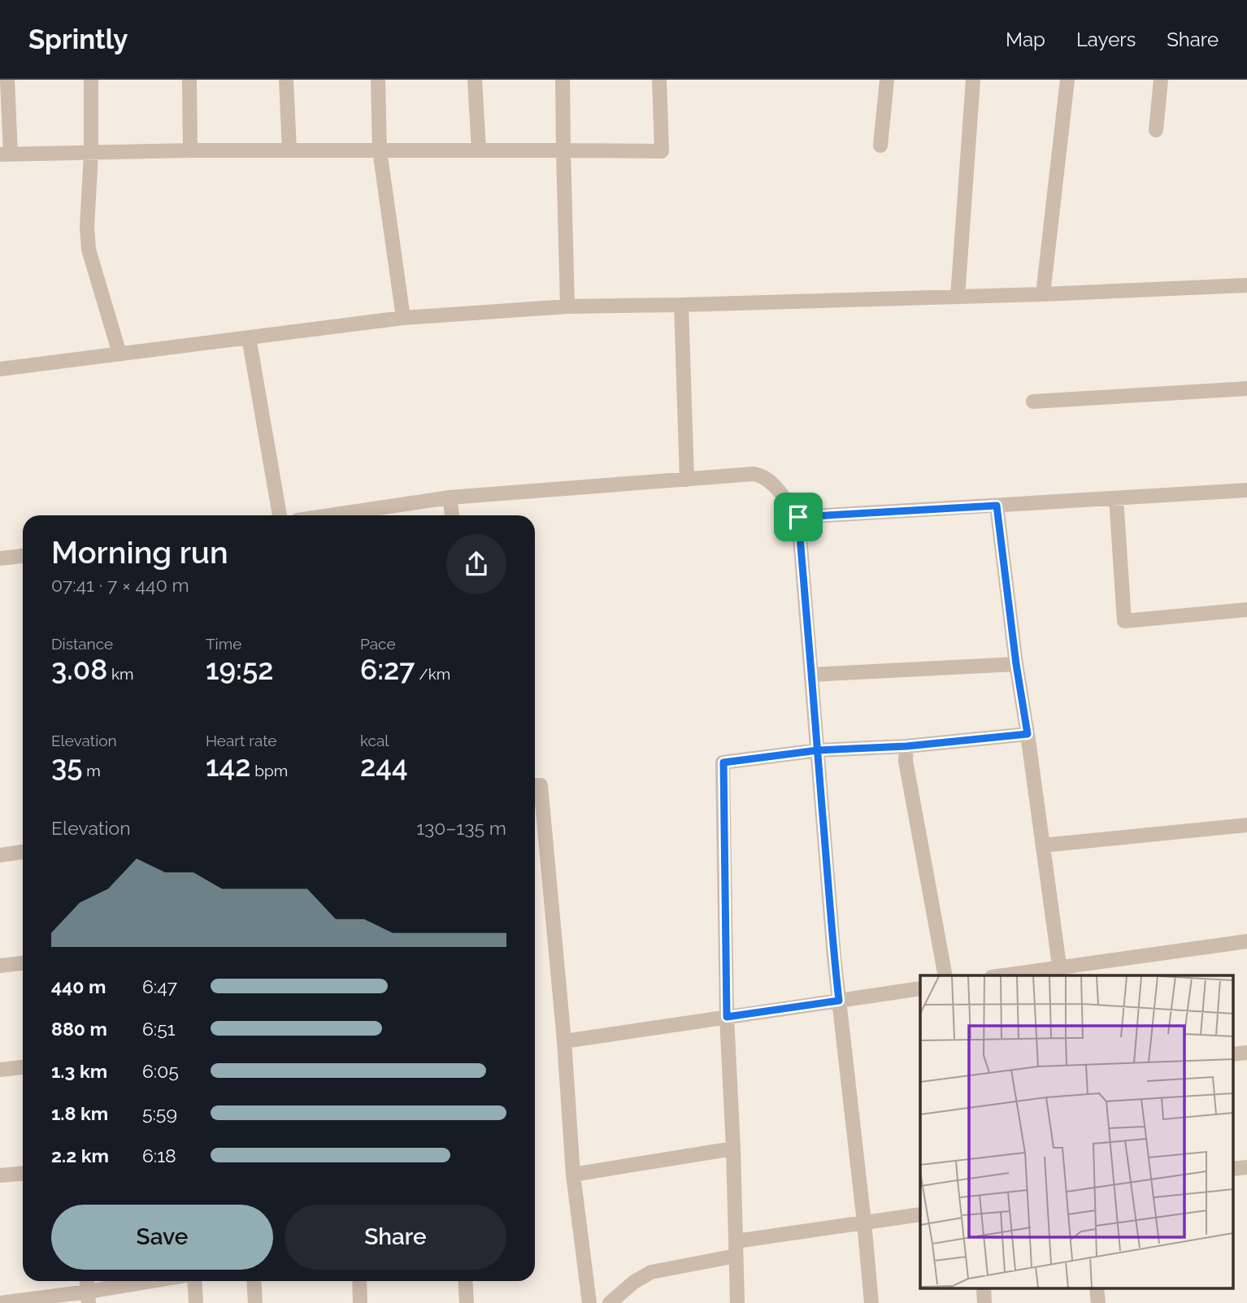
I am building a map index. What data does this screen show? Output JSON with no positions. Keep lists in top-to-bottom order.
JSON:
{
  "page": {
    "header": "Sprintly",
    "nav": ["Map", "Layers", "Share"],
    "heading": ["Morning run", "07:41 · 7 × 440 m"],
    "stats": [
      ["Distance", "3.08 km"],
      ["Time", "19:52"],
      ["Pace", "6:27 /km"],
      ["Elevation", "35 m"],
      ["Heart rate", "142 bpm"],
      ["kcal", "244"]
    ],
    "chart": ["Elevation", "130–135 m"],
    "list": [
      {
        "name": "440 m",
        "note": "6:47"
      },
      {
        "name": "880 m",
        "note": "6:51"
      },
      {
        "name": "1.3 km",
        "note": "6:05"
      },
      {
        "name": "1.8 km",
        "note": "5:59"
      },
      {
        "name": "2.2 km",
        "note": "6:18"
      }
    ],
    "buttons": ["Save", "Share"]
  }
}
